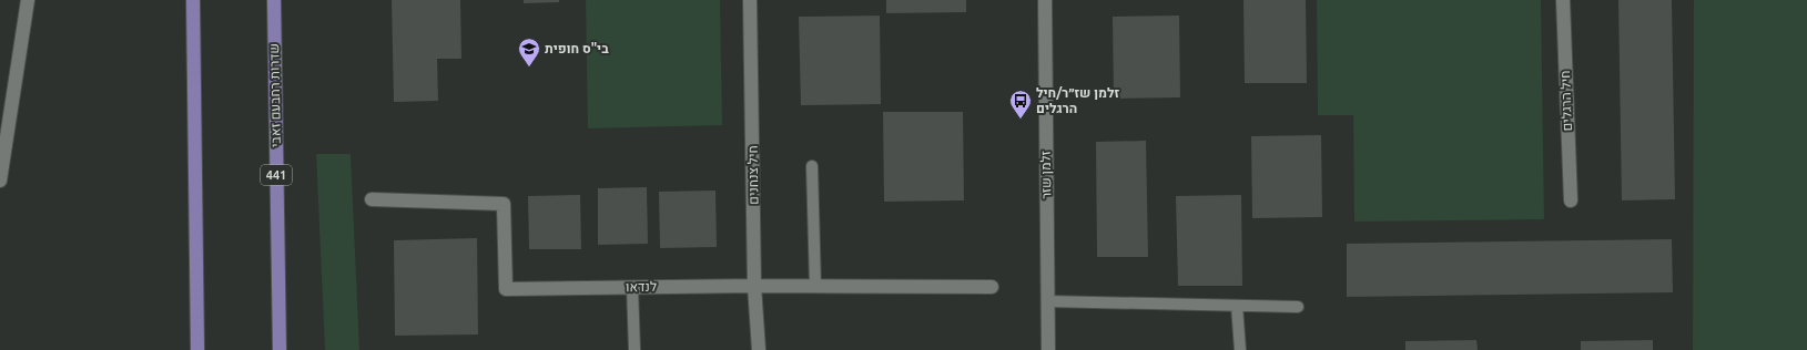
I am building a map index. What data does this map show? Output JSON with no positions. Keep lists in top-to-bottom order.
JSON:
{
  "streets": {
    "main road": ["שדרות רחבעם זאבי", "441"],
    "street": [
      "חיל הרגלים",
      "חיל צנחנים",
      "זלמן שזר",
      "לנדאו"
    ]
  },
  "crossings": [
    ["חיל צנחנים", "לנדאו"]
  ],
  "places": {
    "school or university": ["בי\"ס חופית"],
    "bus stop": ["זלמן שז״ר/חיל הרגלים"]
  }
}
